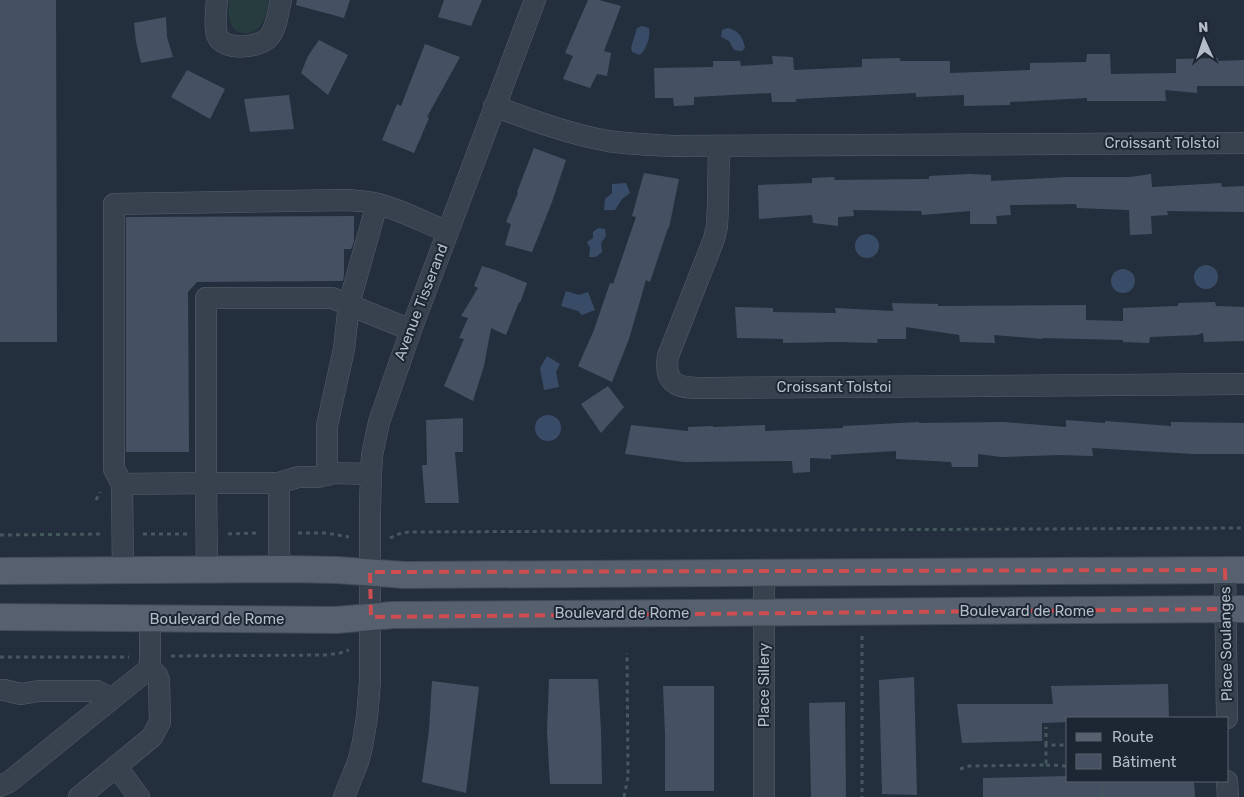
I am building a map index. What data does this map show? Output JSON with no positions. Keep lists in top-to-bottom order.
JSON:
{
  "streets": {
    "main road": ["Boulevard de Rome"],
    "street": [
      "Croissant Tolstoi",
      "Avenue Tisserand",
      "Place Soulanges",
      "Place Sillery"
    ]
  },
  "crossings": [
    ["Croissant Tolstoi", "Avenue Tisserand"],
    ["Avenue Tisserand", "Boulevard de Rome"],
    ["Boulevard de Rome", "Place Soulanges"],
    ["Boulevard de Rome", "Place Sillery"]
  ],
  "legend": ["Route", "Bâtiment"],
  "north": "top"
}
